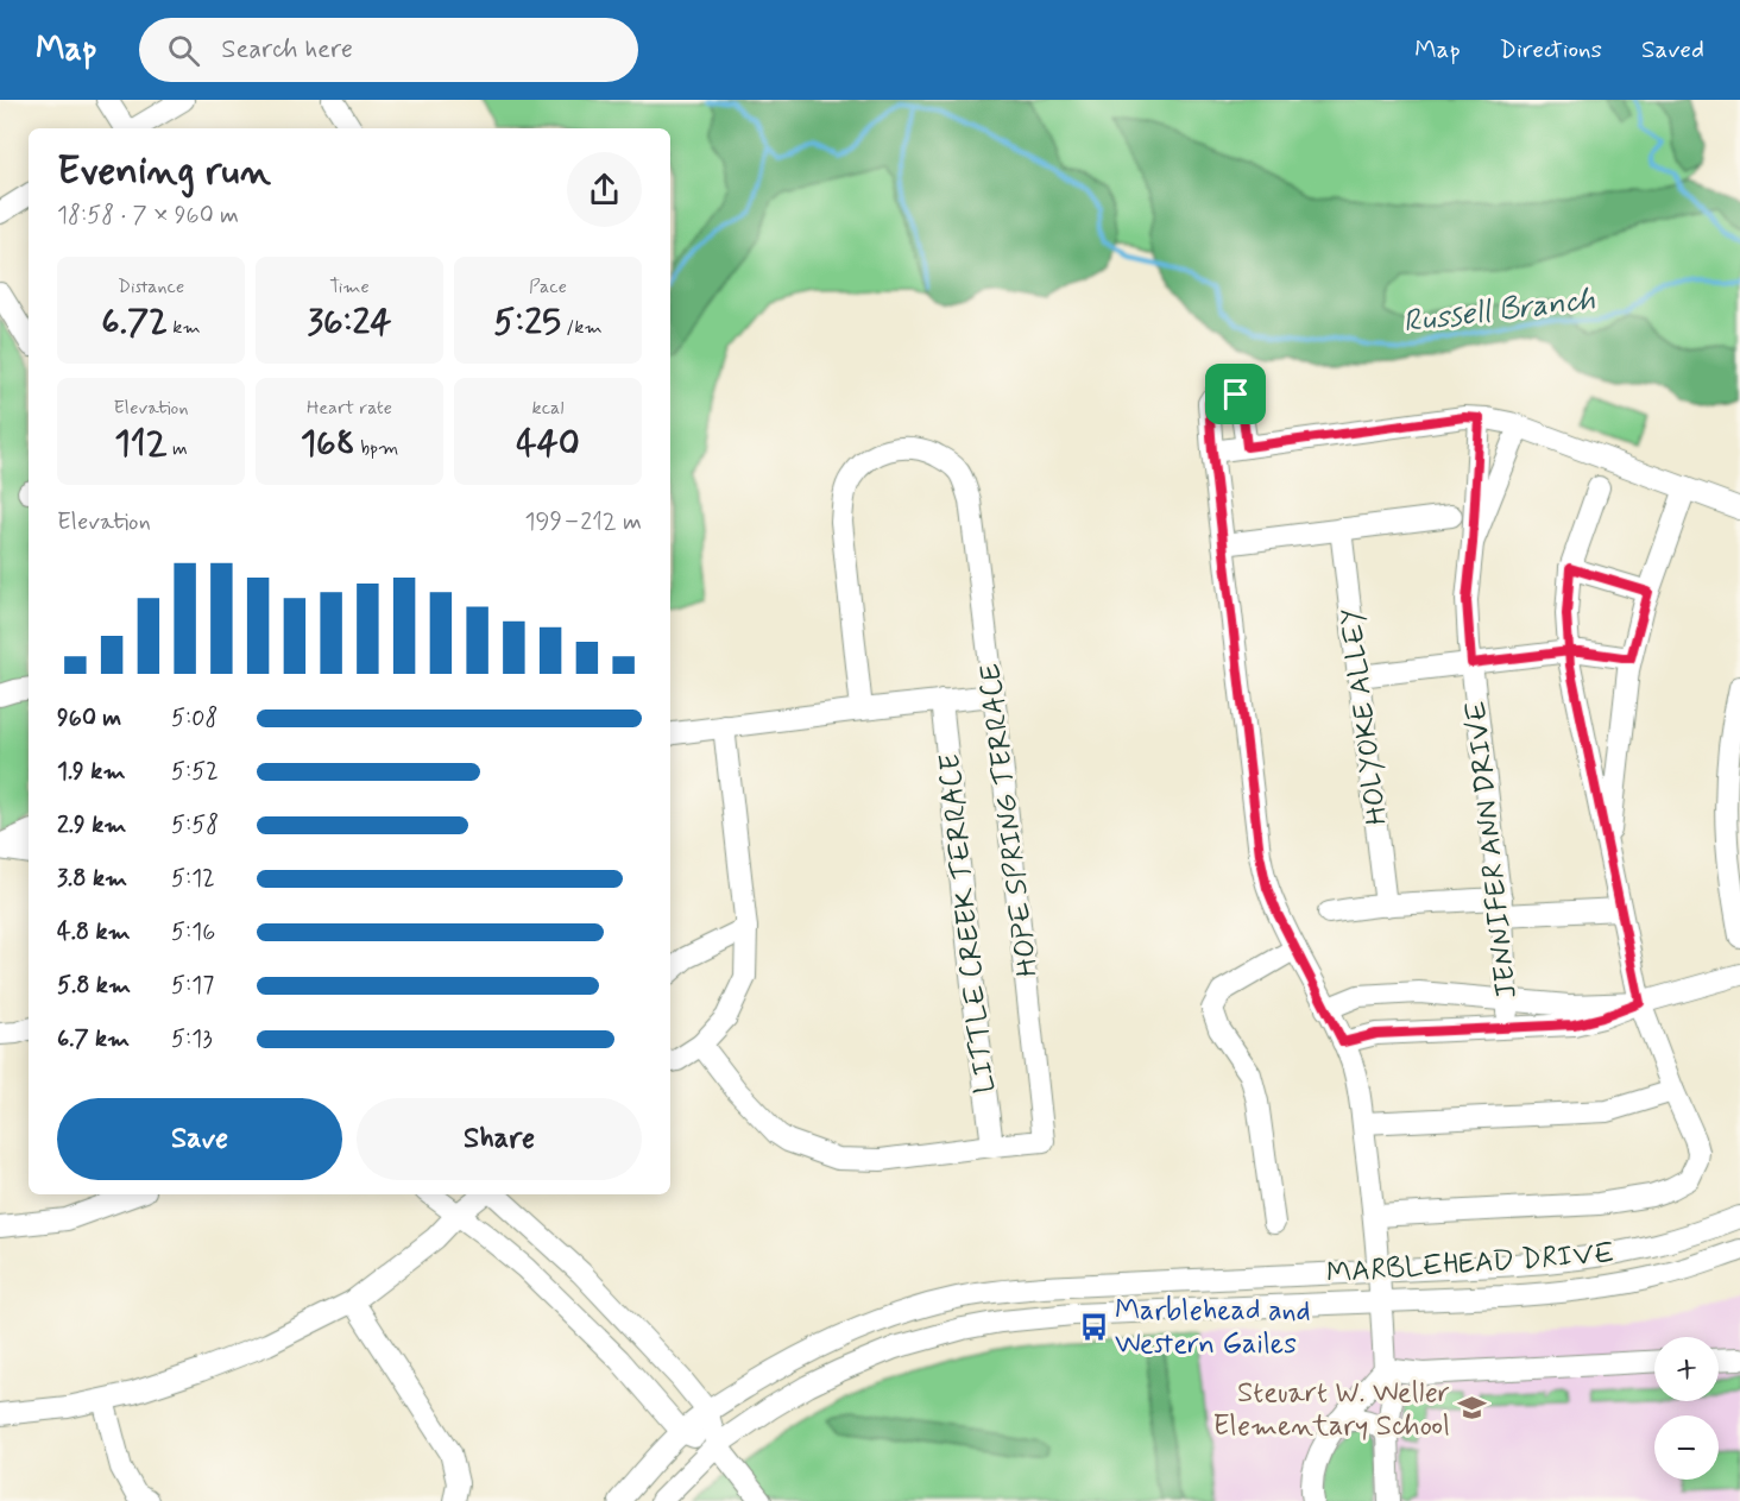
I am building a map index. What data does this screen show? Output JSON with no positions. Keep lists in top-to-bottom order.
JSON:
{
  "streets": {
    "street": [
      "HOLYOKE ALLEY",
      "HOPE SPRING TERRACE",
      "JENNIFER ANN DRIVE",
      "LITTLE CREEK TERRACE",
      "MARBLEHEAD DRIVE"
    ]
  },
  "crossings": [
    ["HOPE SPRING TERRACE", "LITTLE CREEK TERRACE"]
  ],
  "water": ["Russell Branch"],
  "places": {
    "bus stop": ["Marblehead and Western Gailes"],
    "school or university": ["Steuart W. Weller Elementary School"]
  },
  "page": {
    "header": "Map",
    "search": "Search here",
    "nav": ["Map", "Directions", "Saved"],
    "heading": ["Evening run", "18:58 · 7 × 960 m"],
    "stats": [
      ["Distance", "6.72 km"],
      ["Time", "36:24"],
      ["Pace", "5:25 /km"],
      ["Elevation", "112 m"],
      ["Heart rate", "168 bpm"],
      ["kcal", "440"]
    ],
    "chart": ["Elevation", "199–212 m"],
    "list": [
      {
        "name": "960 m",
        "note": "5:08"
      },
      {
        "name": "1.9 km",
        "note": "5:52"
      },
      {
        "name": "2.9 km",
        "note": "5:58"
      },
      {
        "name": "3.8 km",
        "note": "5:12"
      },
      {
        "name": "4.8 km",
        "note": "5:16"
      },
      {
        "name": "5.8 km",
        "note": "5:17"
      },
      {
        "name": "6.7 km",
        "note": "5:13"
      }
    ],
    "buttons": ["Save", "Share"],
    "map_buttons": ["+", "−"]
  }
}
